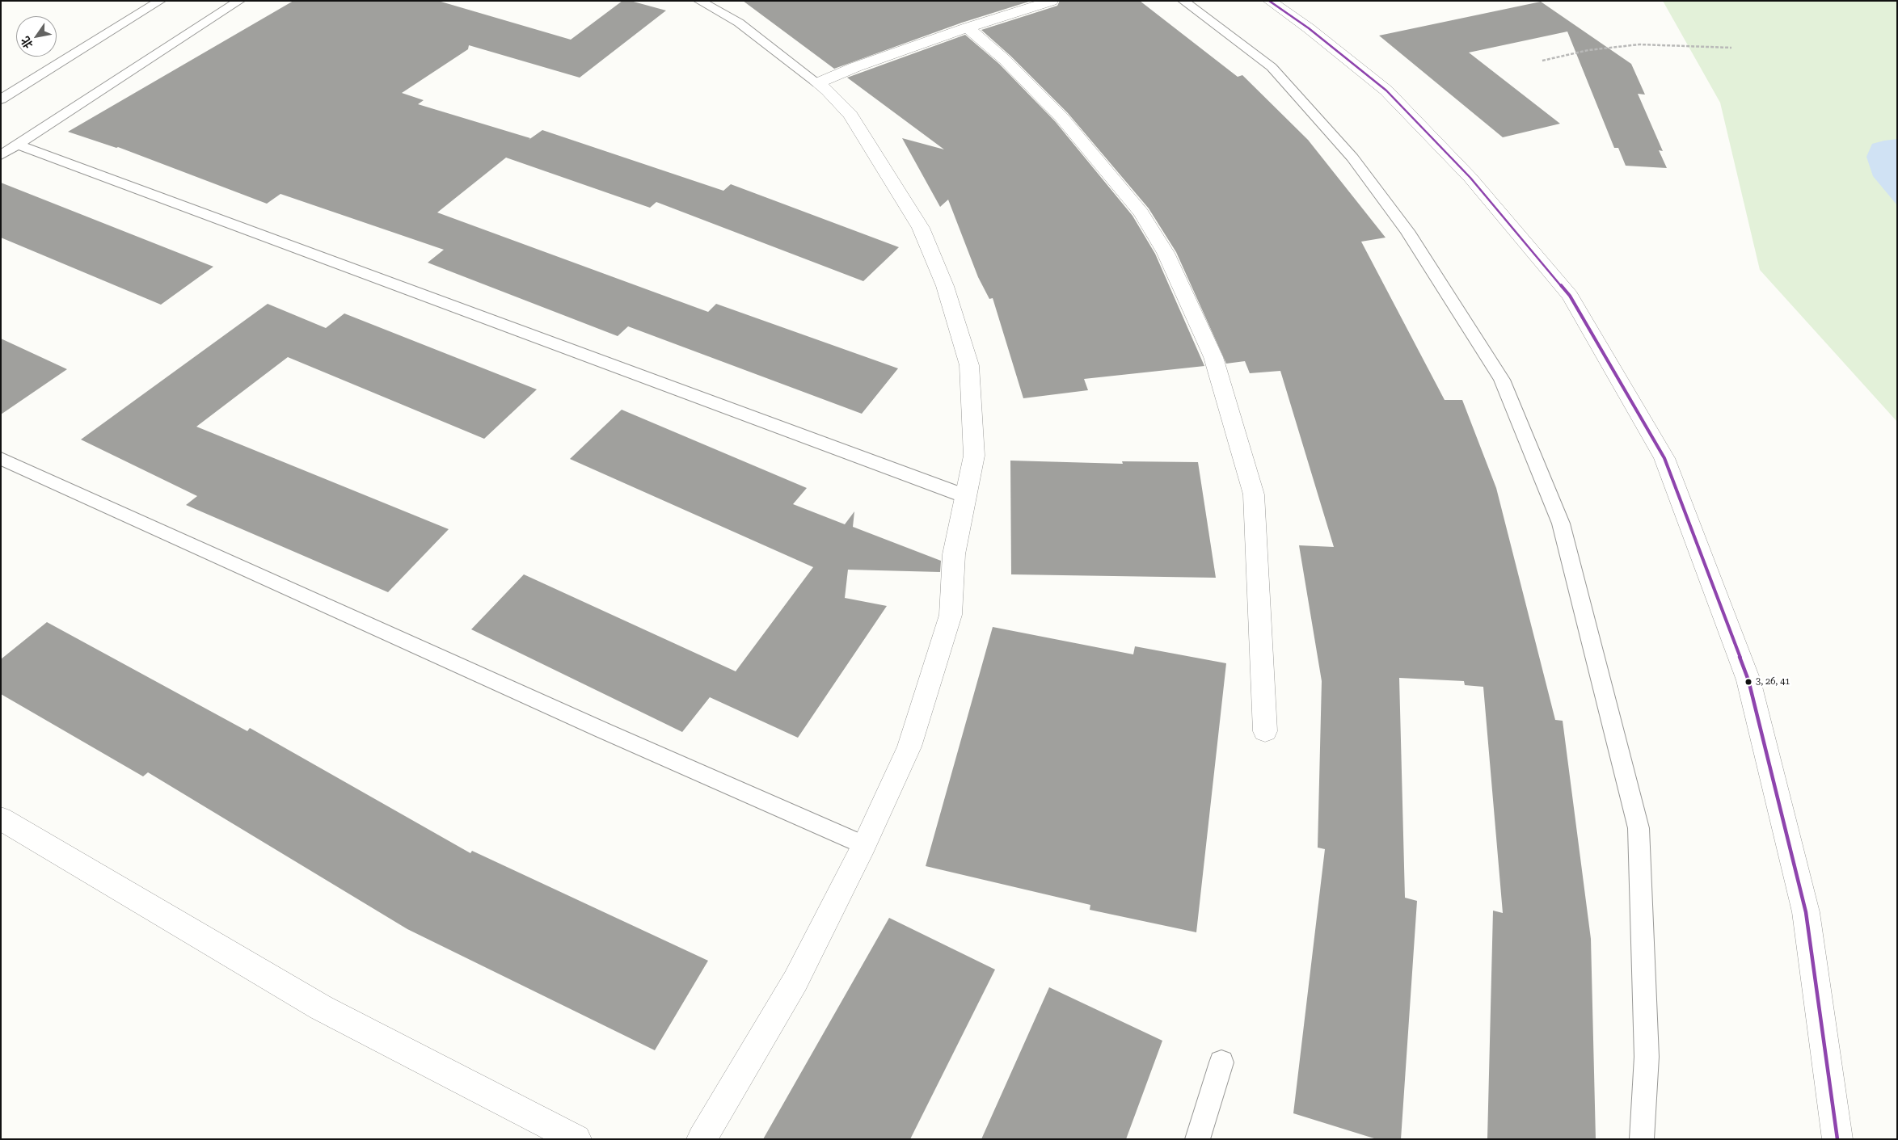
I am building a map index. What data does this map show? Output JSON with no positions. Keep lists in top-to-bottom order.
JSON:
{
  "places": ["3, 26, 41"],
  "north": "bottom left"
}
